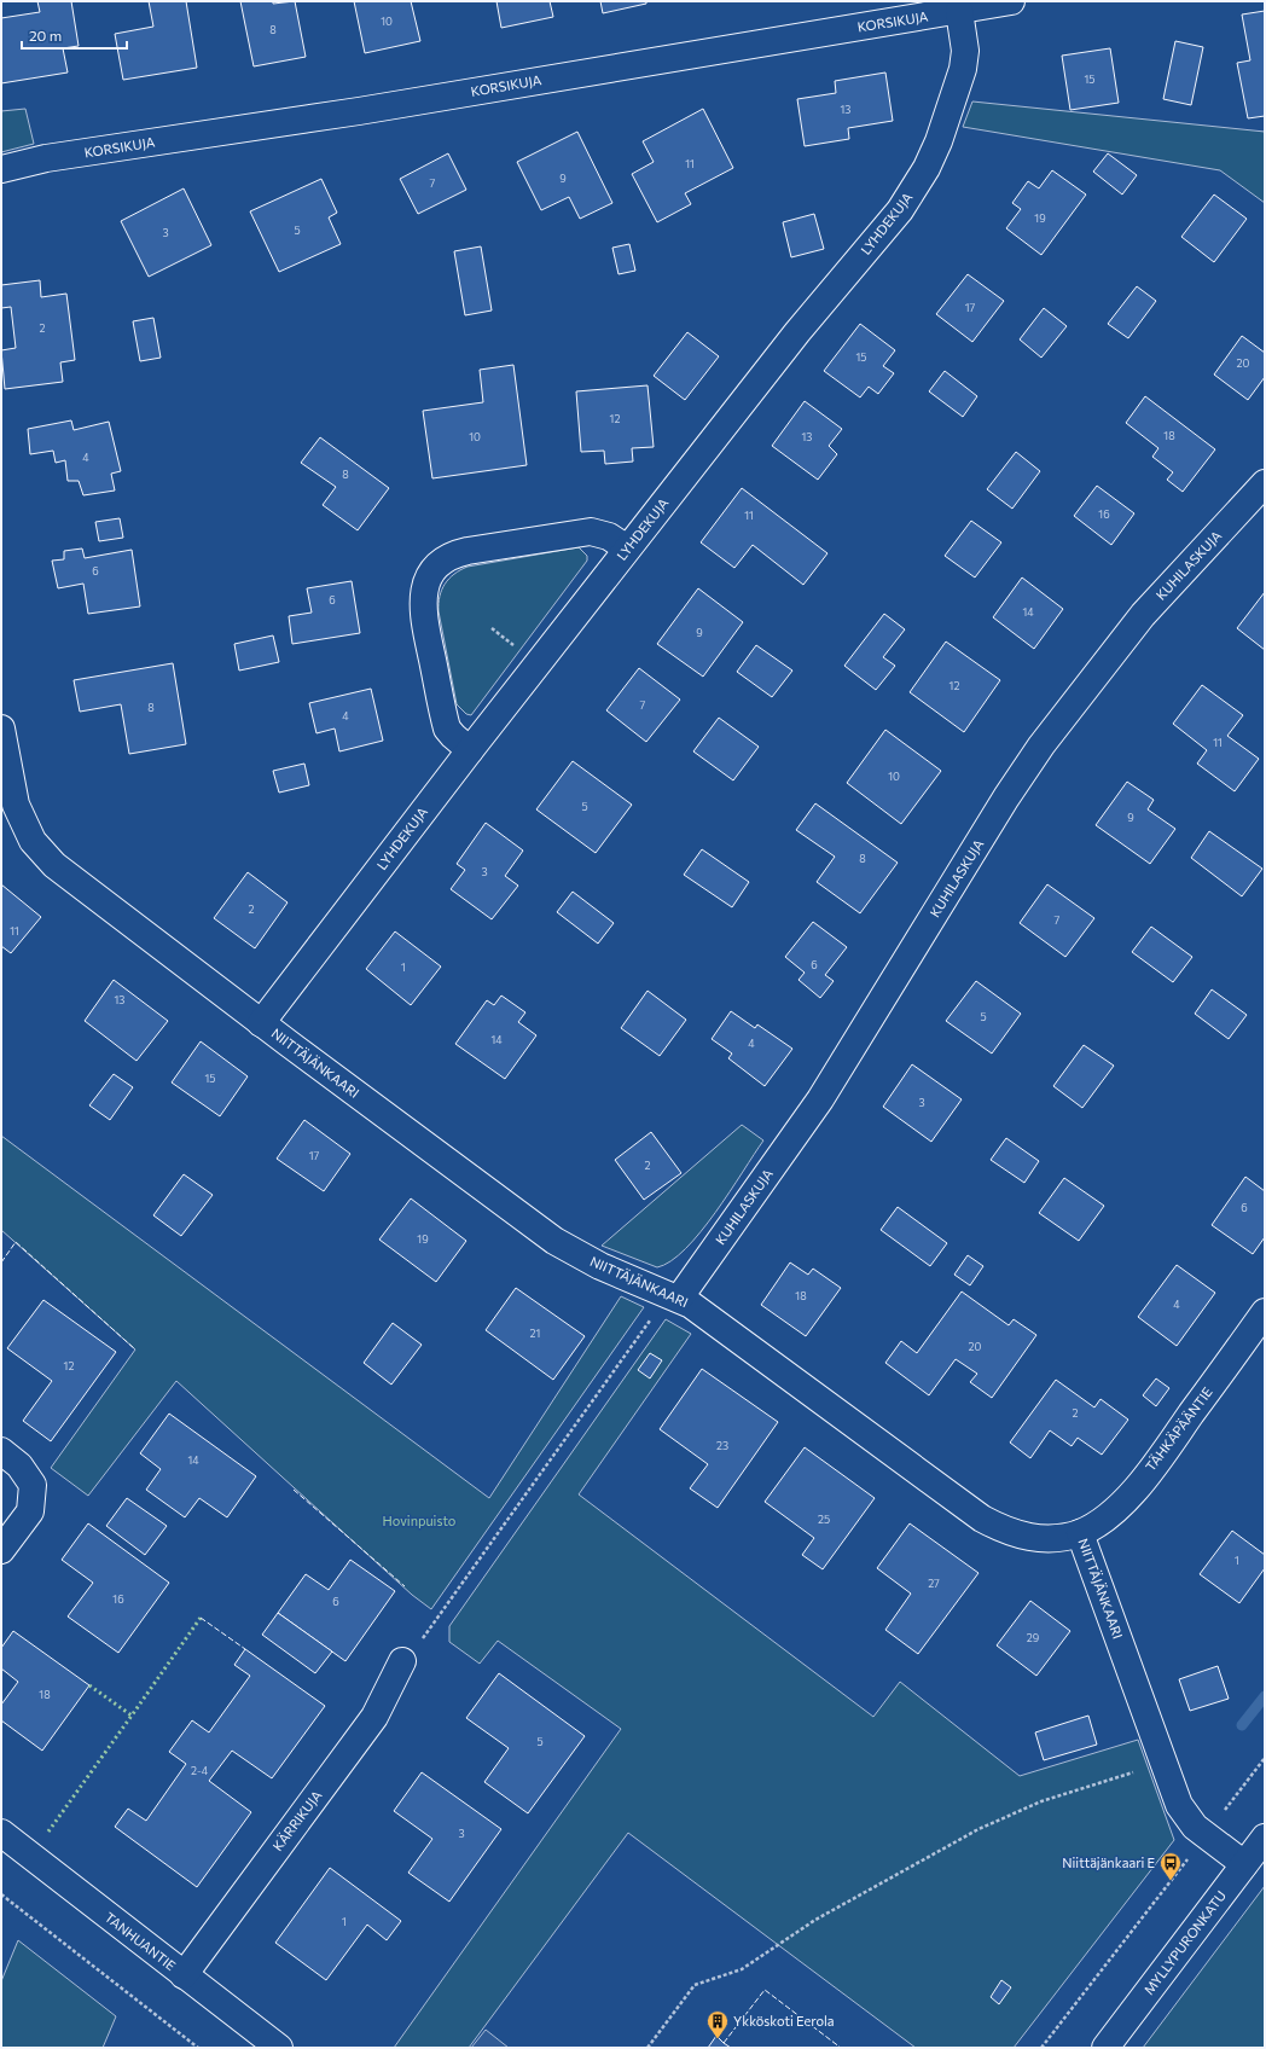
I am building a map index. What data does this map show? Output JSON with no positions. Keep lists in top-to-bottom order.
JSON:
{
  "streets": {
    "street": [
      "KORSIKUJA",
      "LYHDEKUJA",
      "KUHILASKUJA",
      "NIITTÄJÄNKAARI",
      "TÄHKÄPÄÄNTIE",
      "KÄRRIKUJA",
      "TANHUANTIE",
      "MYLLYPURONKATU"
    ]
  },
  "crossings": [
    ["KORSIKUJA", "LYHDEKUJA"],
    ["LYHDEKUJA", "NIITTÄJÄNKAARI"],
    ["KUHILASKUJA", "NIITTÄJÄNKAARI"],
    ["NIITTÄJÄNKAARI", "TÄHKÄPÄÄNTIE"],
    ["NIITTÄJÄNKAARI", "MYLLYPURONKATU"],
    ["KÄRRIKUJA", "TANHUANTIE"]
  ],
  "parks": ["Hovinpuisto"],
  "places": {
    "bus stop": ["Niittäjänkaari E"],
    "building": ["Ykköskoti Eerola"]
  },
  "house_numbers": [
    "10",
    "8",
    "15",
    "13",
    "11",
    "9",
    "7",
    "19",
    "5",
    "3",
    "17",
    "2",
    "15",
    "20",
    "12",
    "18",
    "10",
    "13",
    "4",
    "8",
    "16",
    "11",
    "6",
    "6",
    "14",
    "9",
    "12",
    "7",
    "8",
    "4",
    "11",
    "10",
    "5",
    "9",
    "8",
    "3",
    "2",
    "7",
    "11",
    "6",
    "1",
    "13",
    "5",
    "14",
    "4",
    "15",
    "3",
    "17",
    "2",
    "6",
    "19",
    "18",
    "4",
    "21",
    "20",
    "12",
    "2",
    "23",
    "14",
    "25",
    "1",
    "27",
    "16",
    "6",
    "29",
    "18",
    "5",
    "2-4",
    "3",
    "1"
  ],
  "scale_bar": "20 m"
}
